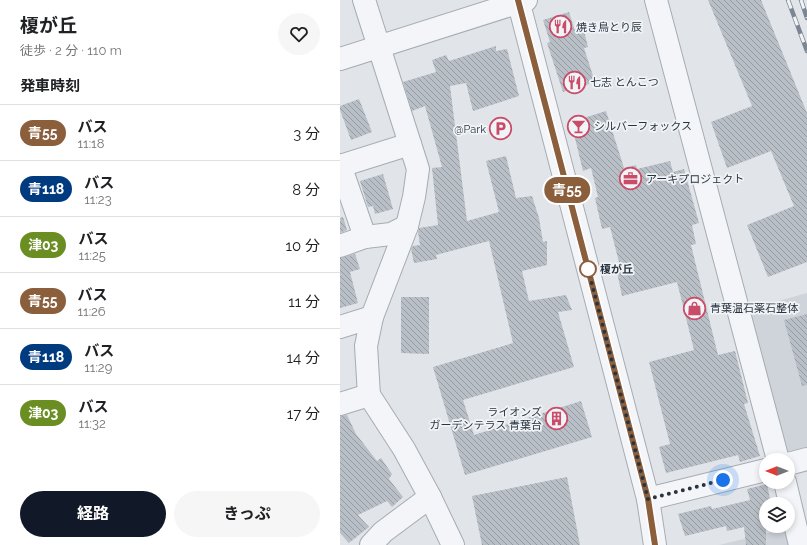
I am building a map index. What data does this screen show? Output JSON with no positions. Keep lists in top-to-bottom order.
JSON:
{
  "places": {
    "restaurant": ["焼き鳥とり辰", "七志 とんこつ"],
    "bar": ["シルバーフォックス"],
    "parking": ["@Park"],
    "office": ["アーキプロジェクト"],
    "other": ["榎が丘"],
    "shop": ["青葉温石薬石整体"],
    "building": ["ライオンズ ガーデンテラス 青葉台"]
  },
  "lines": ["bus line 青55"],
  "north": "left",
  "page": {
    "heading": [
      ["榎が丘", "徒歩 · 2 分 · 110 m"],
      "発車時刻"
    ],
    "on_map": "青55",
    "list": [
      {
        "mark": "青55",
        "name": "バス",
        "note": "11:18",
        "value": "3 分"
      },
      {
        "mark": "青118",
        "name": "バス",
        "note": "11:23",
        "value": "8 分"
      },
      {
        "mark": "津03",
        "name": "バス",
        "note": "11:25",
        "value": "10 分"
      },
      {
        "mark": "青55",
        "name": "バス",
        "note": "11:26",
        "value": "11 分"
      },
      {
        "mark": "青118",
        "name": "バス",
        "note": "11:29",
        "value": "14 分"
      },
      {
        "mark": "津03",
        "name": "バス",
        "note": "11:32",
        "value": "17 分"
      }
    ],
    "buttons": ["経路", "きっぷ"]
  }
}
